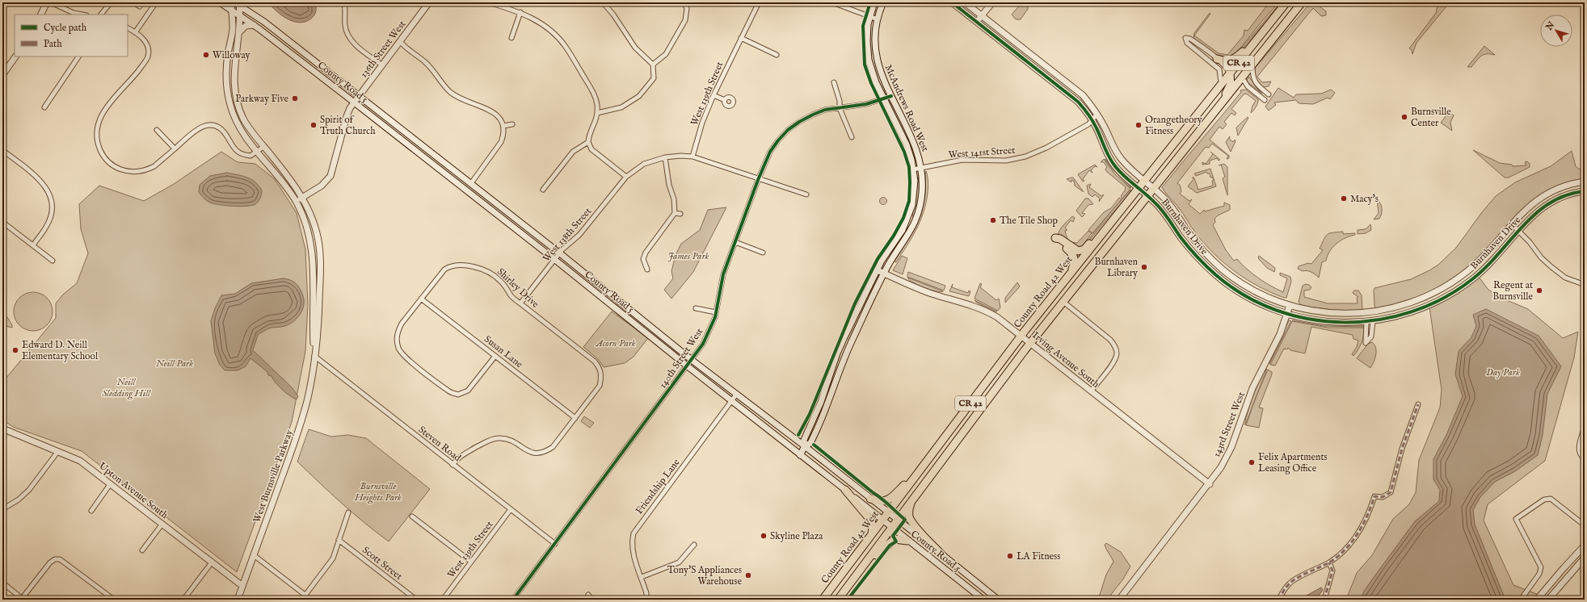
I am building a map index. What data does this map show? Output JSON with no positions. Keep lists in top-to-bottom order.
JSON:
{
  "streets": {
    "highway": ["CR 42", "County Road 42 West"],
    "street": [
      "136th Street West",
      "County Road 5",
      "West 139th Street",
      "McAndrews Road West",
      "West 141st Street",
      "Burnhaven Drive",
      "West 138th Street",
      "Shirley Drive",
      "Susan Lane",
      "140th Street West",
      "Irving Avenue South",
      "143rd Street West",
      "Steven Road",
      "West Burnsville Parkway",
      "Friendship Lane",
      "Upton Avenue South",
      "Scott Street"
    ]
  },
  "crossings": [
    ["136th Street West", "County Road 5"],
    ["136th Street West", "West Burnsville Parkway"],
    ["CR 42", "County Road 5"],
    ["CR 42", "Burnhaven Drive"],
    ["CR 42", "Irving Avenue South"],
    ["County Road 5", "McAndrews Road West"],
    ["County Road 5", "West 138th Street"],
    ["County Road 5", "County Road 42 West"],
    ["County Road 5", "140th Street West"],
    ["County Road 5", "West Burnsville Parkway"],
    ["County Road 5", "Friendship Lane"],
    ["West 139th Street", "West 138th Street"],
    ["West 139th Street", "Steven Road"],
    ["McAndrews Road West", "West 141st Street"],
    ["McAndrews Road West", "140th Street West"],
    ["McAndrews Road West", "Irving Avenue South"],
    ["West 141st Street", "Burnhaven Drive"],
    ["Burnhaven Drive", "County Road 42 West"],
    ["Burnhaven Drive", "143rd Street West"],
    ["West 138th Street", "Shirley Drive"],
    ["West 138th Street", "140th Street West"],
    ["Shirley Drive", "Susan Lane"],
    ["Shirley Drive", "Steven Road"],
    ["County Road 42 West", "Irving Avenue South"],
    ["140th Street West", "Steven Road"],
    ["Irving Avenue South", "143rd Street West"],
    ["Steven Road", "West Burnsville Parkway"],
    ["West Burnsville Parkway", "Upton Avenue South"]
  ],
  "parks": [
    "James Park",
    "Acorn Park",
    "Neill Park",
    "Day Park",
    "Neill Sledding Hill",
    "Burnsville Heights Park"
  ],
  "places": [
    "Willoway",
    "Parkway Five",
    "Burnsville Center",
    "Spirit of Truth Church",
    "Orangetheory Fitness",
    "Macy's",
    "The Tile Shop",
    "Burnhaven Library",
    "Regent at Burnsville",
    "Edward D. Neill Elementary School",
    "Felix Apartments Leasing Office",
    "Skyline Plaza",
    "LA Fitness",
    "Tony'S Appliances Warehouse"
  ],
  "legend": ["Cycle path", "Path"],
  "north": "top left"
}
